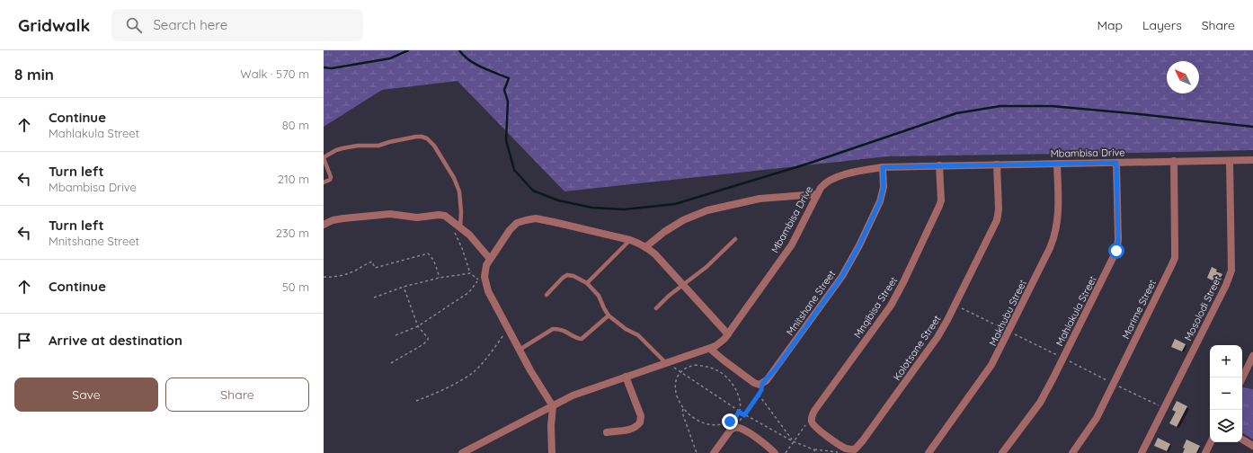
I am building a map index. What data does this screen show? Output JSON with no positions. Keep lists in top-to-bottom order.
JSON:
{
  "streets": {
    "street": [
      "Mbambisa Drive",
      "Mnitshane Street",
      "Mnqibisa Street",
      "Mosolodi Street",
      "Marime Street",
      "Mahlakula Street",
      "Makhubu Street",
      "Kolotsane Street"
    ]
  },
  "crossings": [
    ["Mbambisa Drive", "Mnitshane Street"],
    ["Mbambisa Drive", "Mnqibisa Street"],
    ["Mbambisa Drive", "Mosolodi Street"],
    ["Mbambisa Drive", "Marime Street"],
    ["Mbambisa Drive", "Mahlakula Street"],
    ["Mbambisa Drive", "Makhubu Street"],
    ["Mbambisa Drive", "Kolotsane Street"],
    ["Mnqibisa Street", "Kolotsane Street"]
  ],
  "north": "top left",
  "page": {
    "header": "Gridwalk",
    "search": "Search here",
    "nav": ["Map", "Layers", "Share"],
    "heading": ["8 min", "Walk · 570 m"],
    "list": [
      ["Continue", "Mahlakula Street", "80 m"],
      ["Turn left", "Mbambisa Drive", "210 m"],
      ["Turn left", "Mnitshane Street", "230 m"],
      ["Continue", "50 m"],
      "Arrive at destination"
    ],
    "map_buttons": ["+", "−"],
    "buttons": ["Save", "Share"]
  }
}
